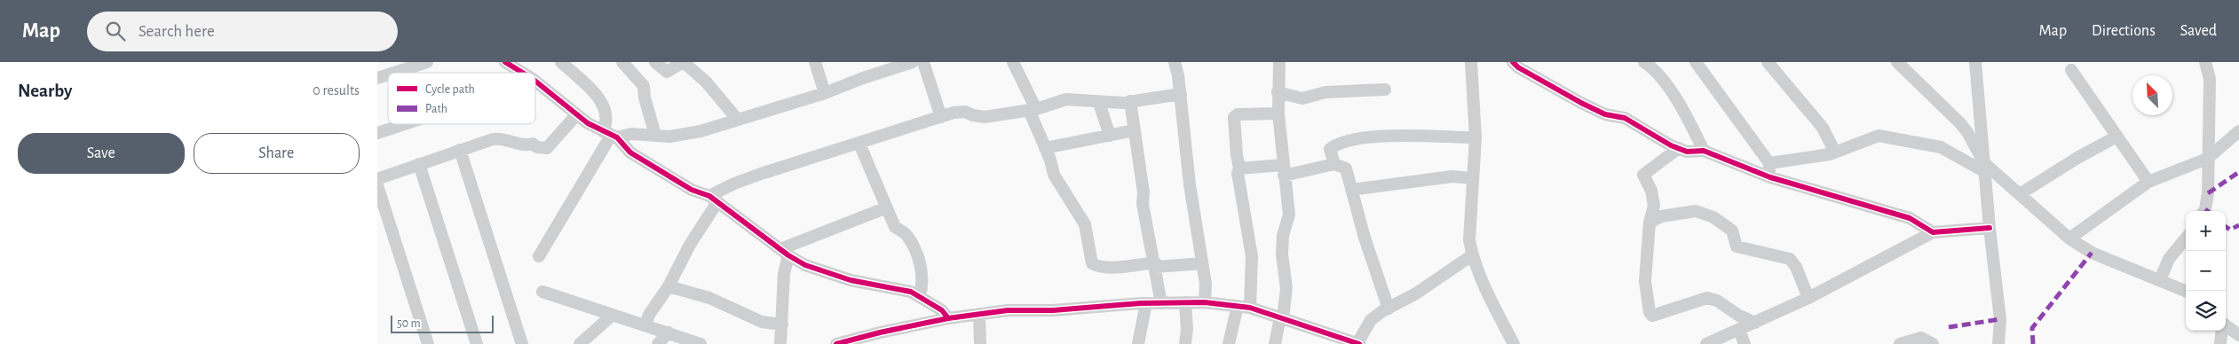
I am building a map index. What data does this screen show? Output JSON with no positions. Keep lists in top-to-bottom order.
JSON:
{
  "legend": ["Cycle path", "Path"],
  "scale_bar": "50 m",
  "north": "top left",
  "page": {
    "header": "Map",
    "search": "Search here",
    "nav": ["Map", "Directions", "Saved"],
    "heading": ["Nearby", "0 results"],
    "buttons": ["Save", "Share"],
    "map_buttons": ["+", "−"],
    "scale": "50 m"
  }
}
